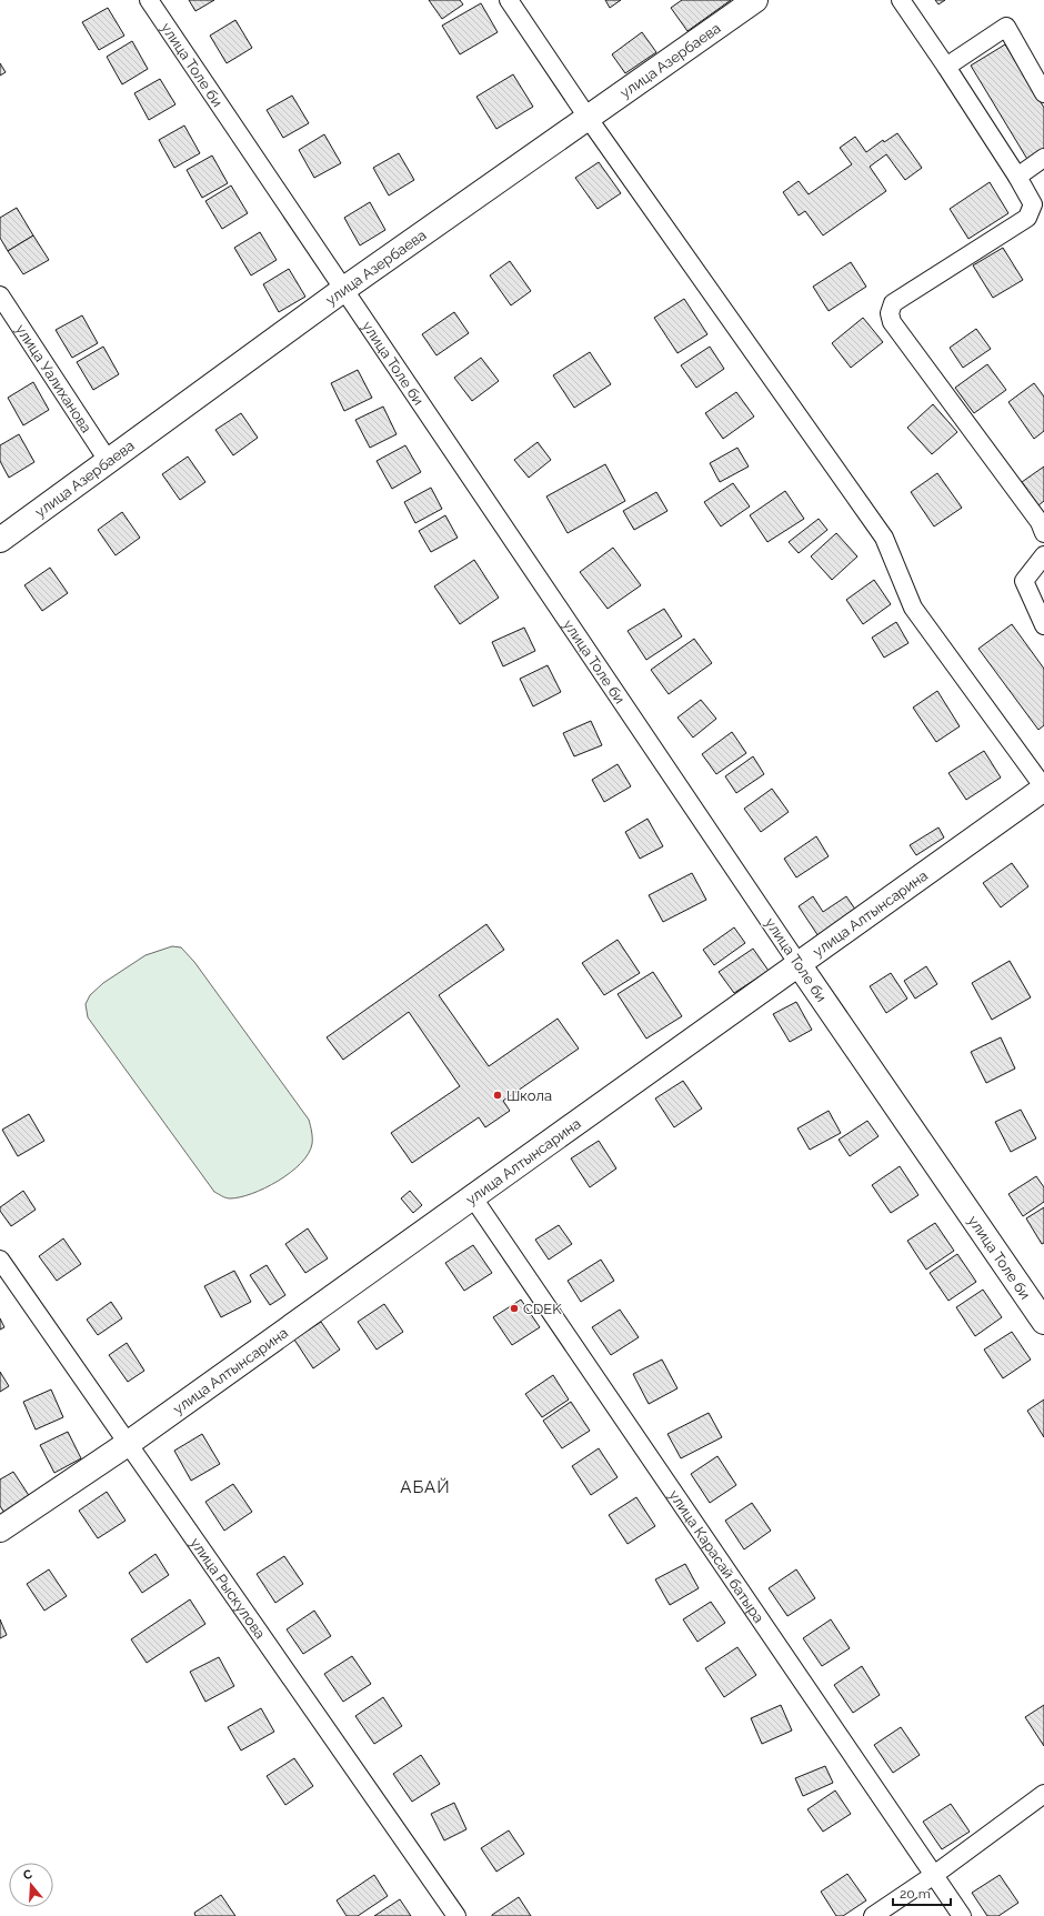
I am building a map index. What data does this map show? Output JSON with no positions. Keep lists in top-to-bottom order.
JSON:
{
  "streets": {
    "street": [
      "улица Азербаева",
      "улица Толе би",
      "улица Уалиханова",
      "улица Алтынсарина",
      "улица Карасай батыра",
      "улица Рыскулова"
    ]
  },
  "crossings": [
    ["улица Азербаева", "улица Толе би"],
    ["улица Азербаева", "улица Уалиханова"],
    ["улица Толе би", "улица Алтынсарина"],
    ["улица Алтынсарина", "улица Карасай батыра"],
    ["улица Алтынсарина", "улица Рыскулова"]
  ],
  "districts": ["АБАЙ"],
  "places": ["Школа", "CDEK"],
  "scale_bar": "20 m",
  "north": "top"
}
